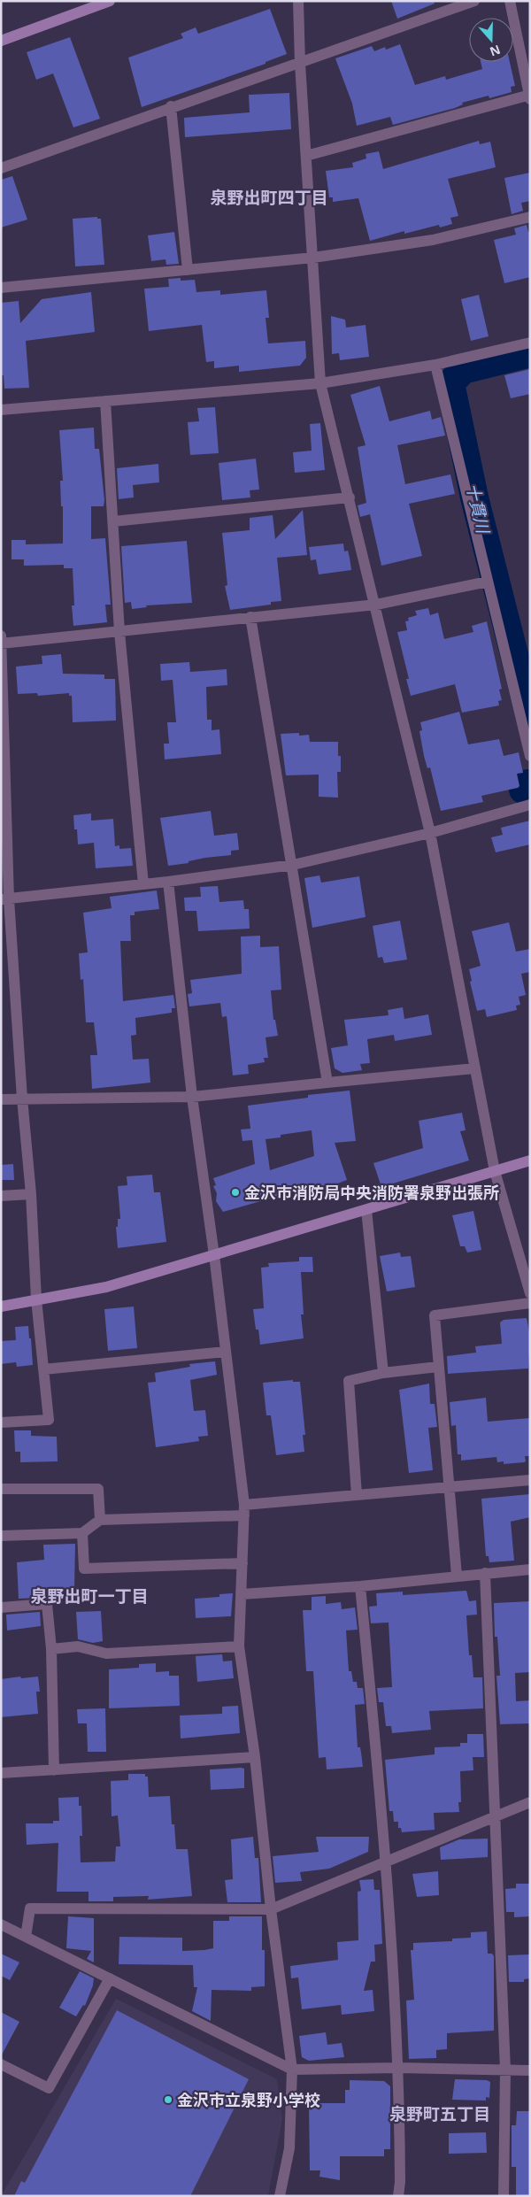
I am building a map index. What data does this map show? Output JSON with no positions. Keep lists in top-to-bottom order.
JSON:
{
  "districts": ["泉野出町四丁目", "泉野出町一丁目", "泉野町五丁目"],
  "water": ["十貫川"],
  "places": ["金沢市消防局中央消防署泉野出張所", "金沢市立泉野小学校"],
  "north": "bottom"
}
